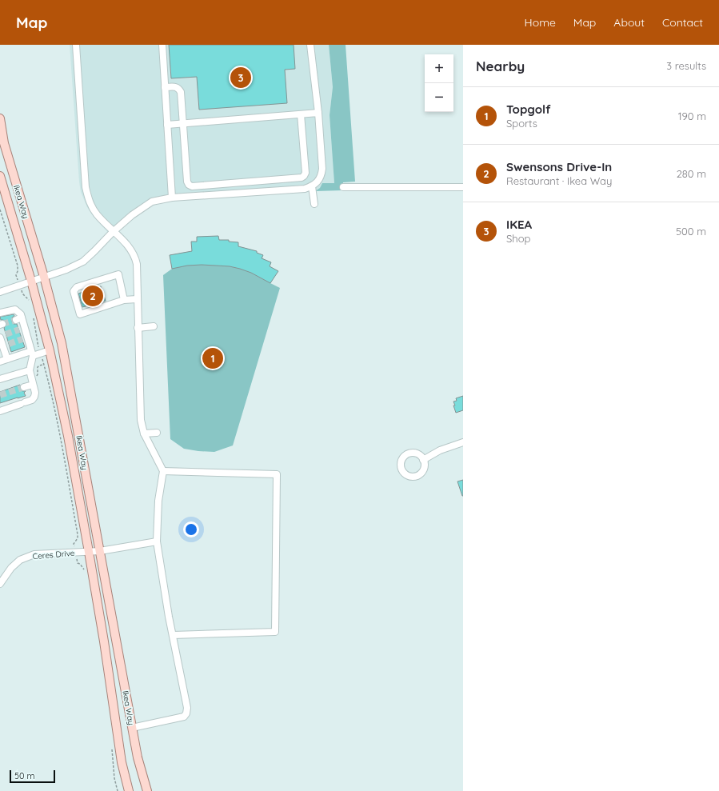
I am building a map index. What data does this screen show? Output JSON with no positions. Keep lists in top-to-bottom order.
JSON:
{
  "streets": {
    "main road": ["Ikea Way"],
    "street": ["Ceres Drive"]
  },
  "crossings": [
    ["Ikea Way", "Ceres Drive"]
  ],
  "scale_bar": "50 m",
  "page": {
    "header": "Map",
    "nav": [
      "Home",
      "Map",
      "About",
      "Contact"
    ],
    "heading": ["Nearby", "3 results"],
    "map_buttons": ["+", "−"],
    "pins": ["3", "2", "1"],
    "list": [
      {
        "mark": "1",
        "name": "Topgolf",
        "note": "Sports",
        "value": "190 m"
      },
      {
        "mark": "2",
        "name": "Swensons Drive-In",
        "note": "Restaurant · Ikea Way",
        "value": "280 m"
      },
      {
        "mark": "3",
        "name": "IKEA",
        "note": "Shop",
        "value": "500 m"
      }
    ],
    "scale": "50 m"
  }
}
